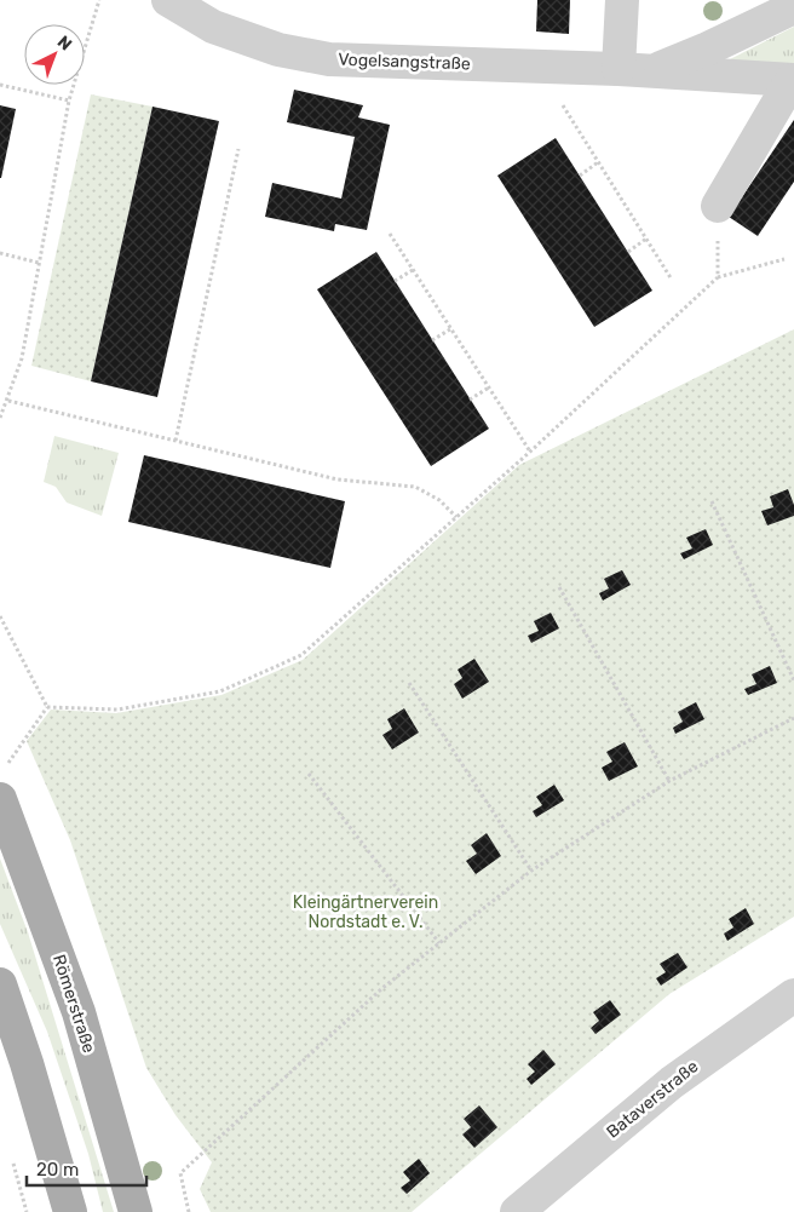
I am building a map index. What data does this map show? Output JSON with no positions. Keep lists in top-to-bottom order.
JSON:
{
  "streets": {
    "main road": ["Römerstraße"],
    "street": ["Vogelsangstraße", "Bataverstraße"]
  },
  "parks": ["Kleingärtnerverein Nordstadt e. V."],
  "scale_bar": "20 m",
  "north": "top right"
}
